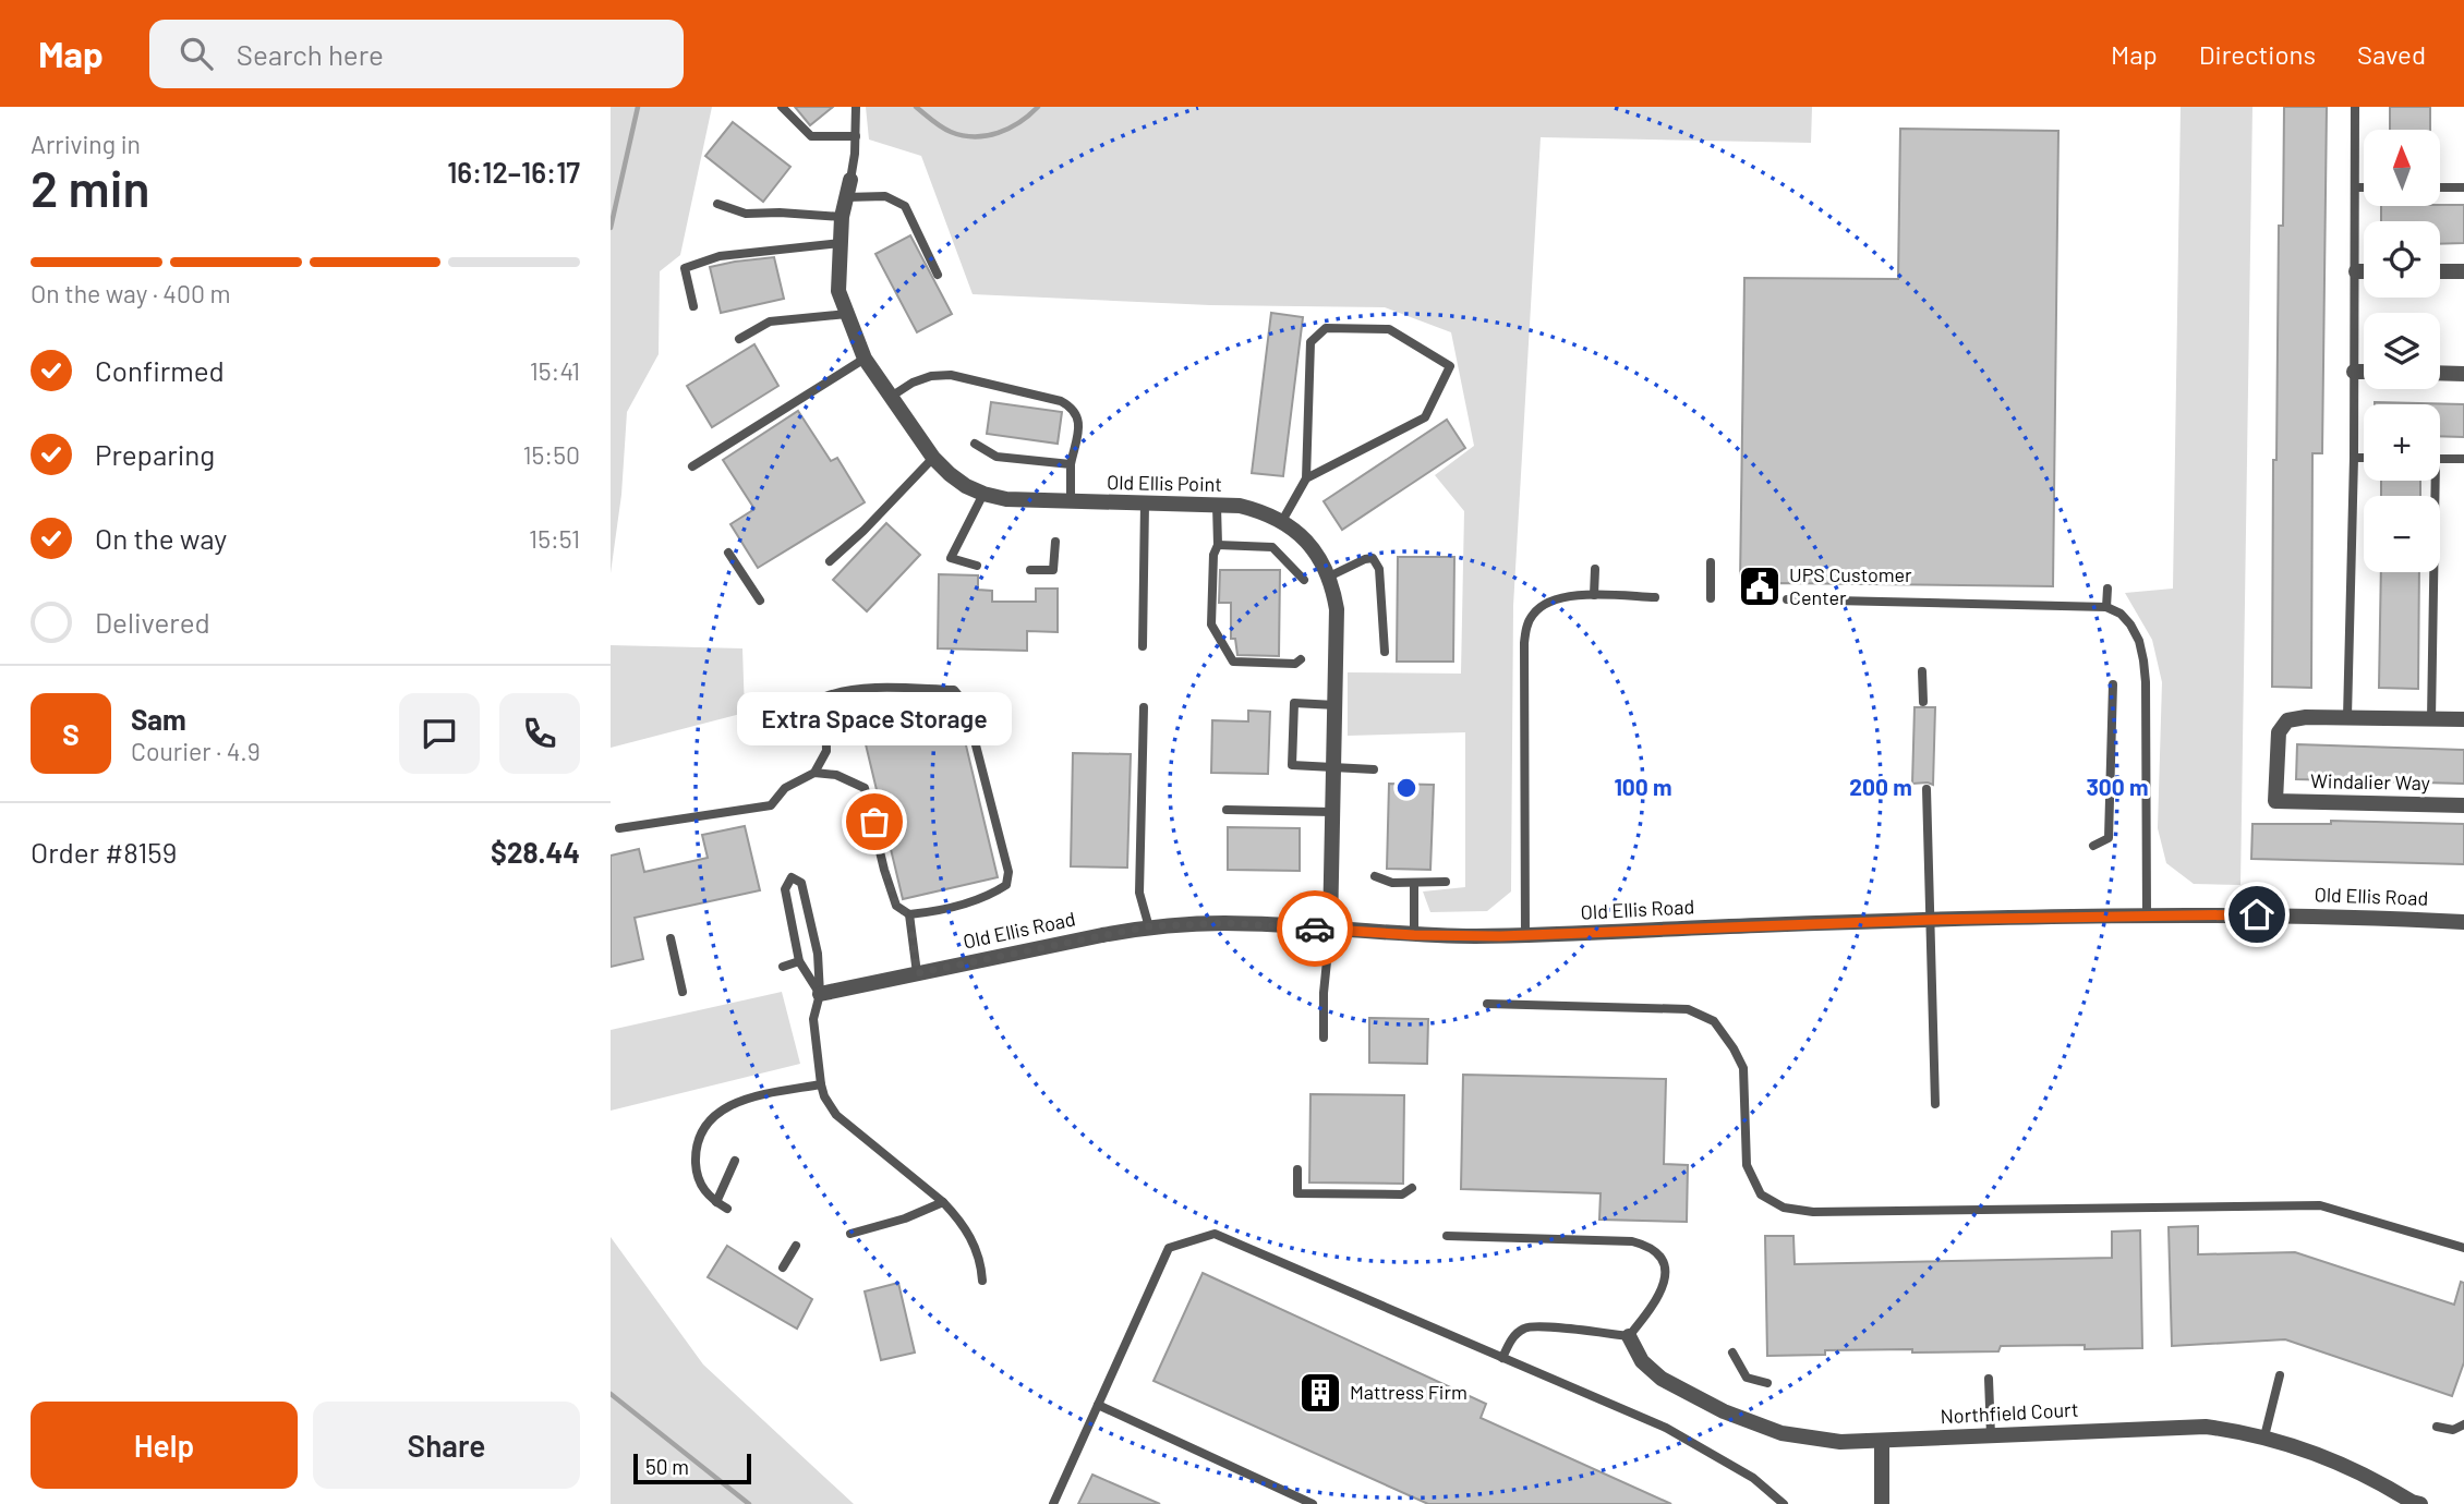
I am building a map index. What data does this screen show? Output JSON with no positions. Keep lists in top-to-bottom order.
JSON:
{
  "streets": {
    "street": [
      "Old Ellis Point",
      "Windalier Way",
      "Old Ellis Road",
      "Northfield Court"
    ]
  },
  "crossings": [
    ["Old Ellis Point", "Old Ellis Road"]
  ],
  "places": {
    "public building": ["UPS Customer Center"],
    "other": ["Extra Space Storage"],
    "building": ["Mattress Firm"]
  },
  "scale_bar": "50 m",
  "north": "top",
  "page": {
    "header": "Map",
    "search": "Search here",
    "nav": ["Map", "Directions", "Saved"],
    "heading": ["2 min", "Arriving in", "16:12–16:17"],
    "panel": [
      "Sam",
      "Courier · 4.9",
      "Order #8159",
      "$28.44"
    ],
    "map_buttons": ["+", "−"],
    "bar": "On the way · 400 m",
    "list": [
      ["Confirmed", "15:41"],
      ["Preparing", "15:50"],
      ["On the way", "15:51"],
      "Delivered"
    ],
    "bubble": "Extra Space Storage",
    "round": "S",
    "buttons": ["Help", "Share"],
    "scale": "50 m"
  },
  "rings": ["100 m", "200 m", "300 m"]
}
